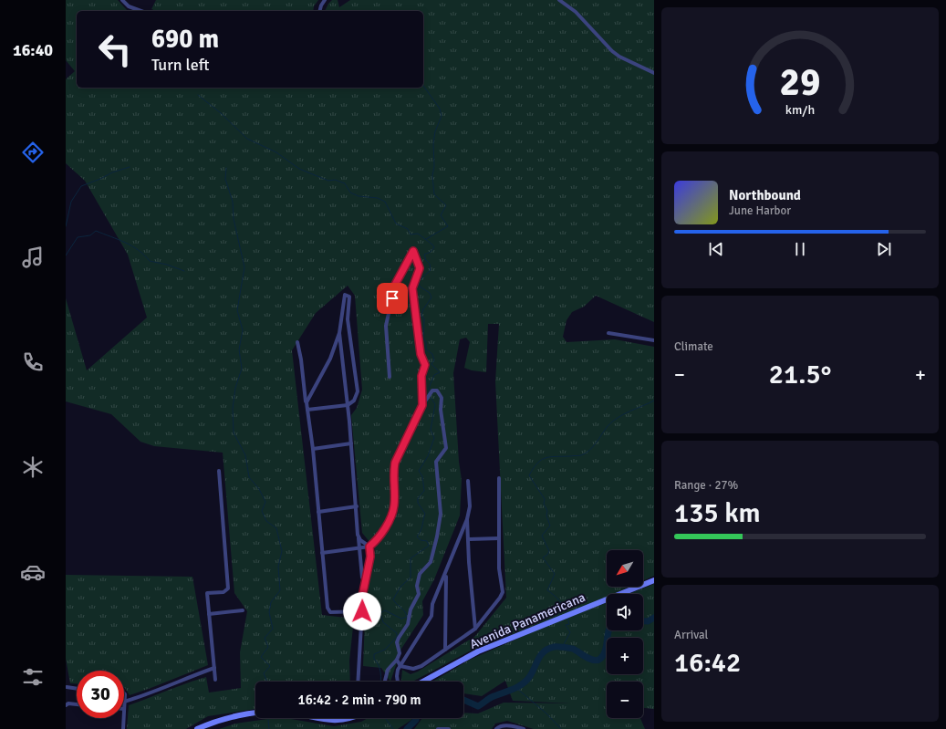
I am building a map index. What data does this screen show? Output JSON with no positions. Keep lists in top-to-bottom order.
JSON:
{
  "streets": {
    "main road": ["Avenida Panamericana"]
  },
  "north": "bottom left",
  "page": {
    "tabs": "16:40",
    "turn": ["690 m", "Turn left"],
    "song": ["Northbound", "June Harbor"],
    "tile": [
      "Climate",
      ["Range · 27%", "135 km"],
      ["Arrival", "16:42"]
    ],
    "heat": ["−", "21.5°", "+"],
    "map_buttons": ["+", "−"],
    "limit": "30",
    "trip": "16:42 · 2 min · 790 m",
    "gauge": ["29", "km/h"]
  }
}
